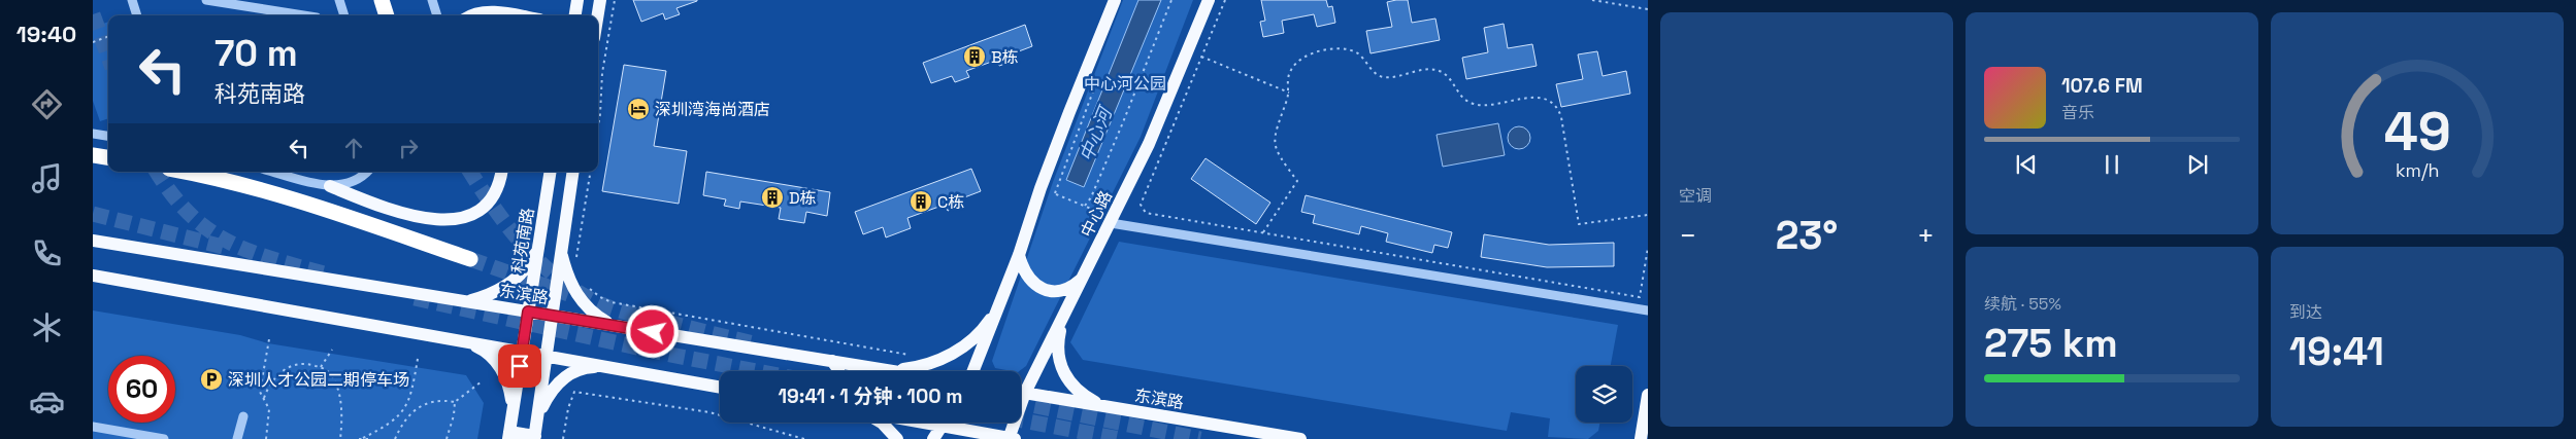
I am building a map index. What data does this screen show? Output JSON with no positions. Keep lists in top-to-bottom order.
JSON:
{
  "streets": {
    "main road": ["中心路", "科苑南路", "东滨路"]
  },
  "crossings": [
    ["中心路", "东滨路"],
    ["科苑南路", "东滨路"]
  ],
  "water": ["中心河"],
  "parks": ["中心河公园"],
  "places": {
    "building": ["B栋", "D栋", "C栋"],
    "hotel": ["深圳湾海尚酒店"],
    "parking": ["深圳人才公园二期停车场"]
  },
  "page": {
    "tabs": "19:40",
    "tile": [
      "空调",
      ["续航 · 55%", "275 km"],
      ["到达", "19:41"]
    ],
    "turn": ["70 m", "科苑南路"],
    "song": ["107.6 FM", "音乐"],
    "heat": ["−", "23°", "+"],
    "limit": "60",
    "trip": "19:41 · 1 分钟 · 100 m",
    "gauge": ["49", "km/h"]
  }
}
